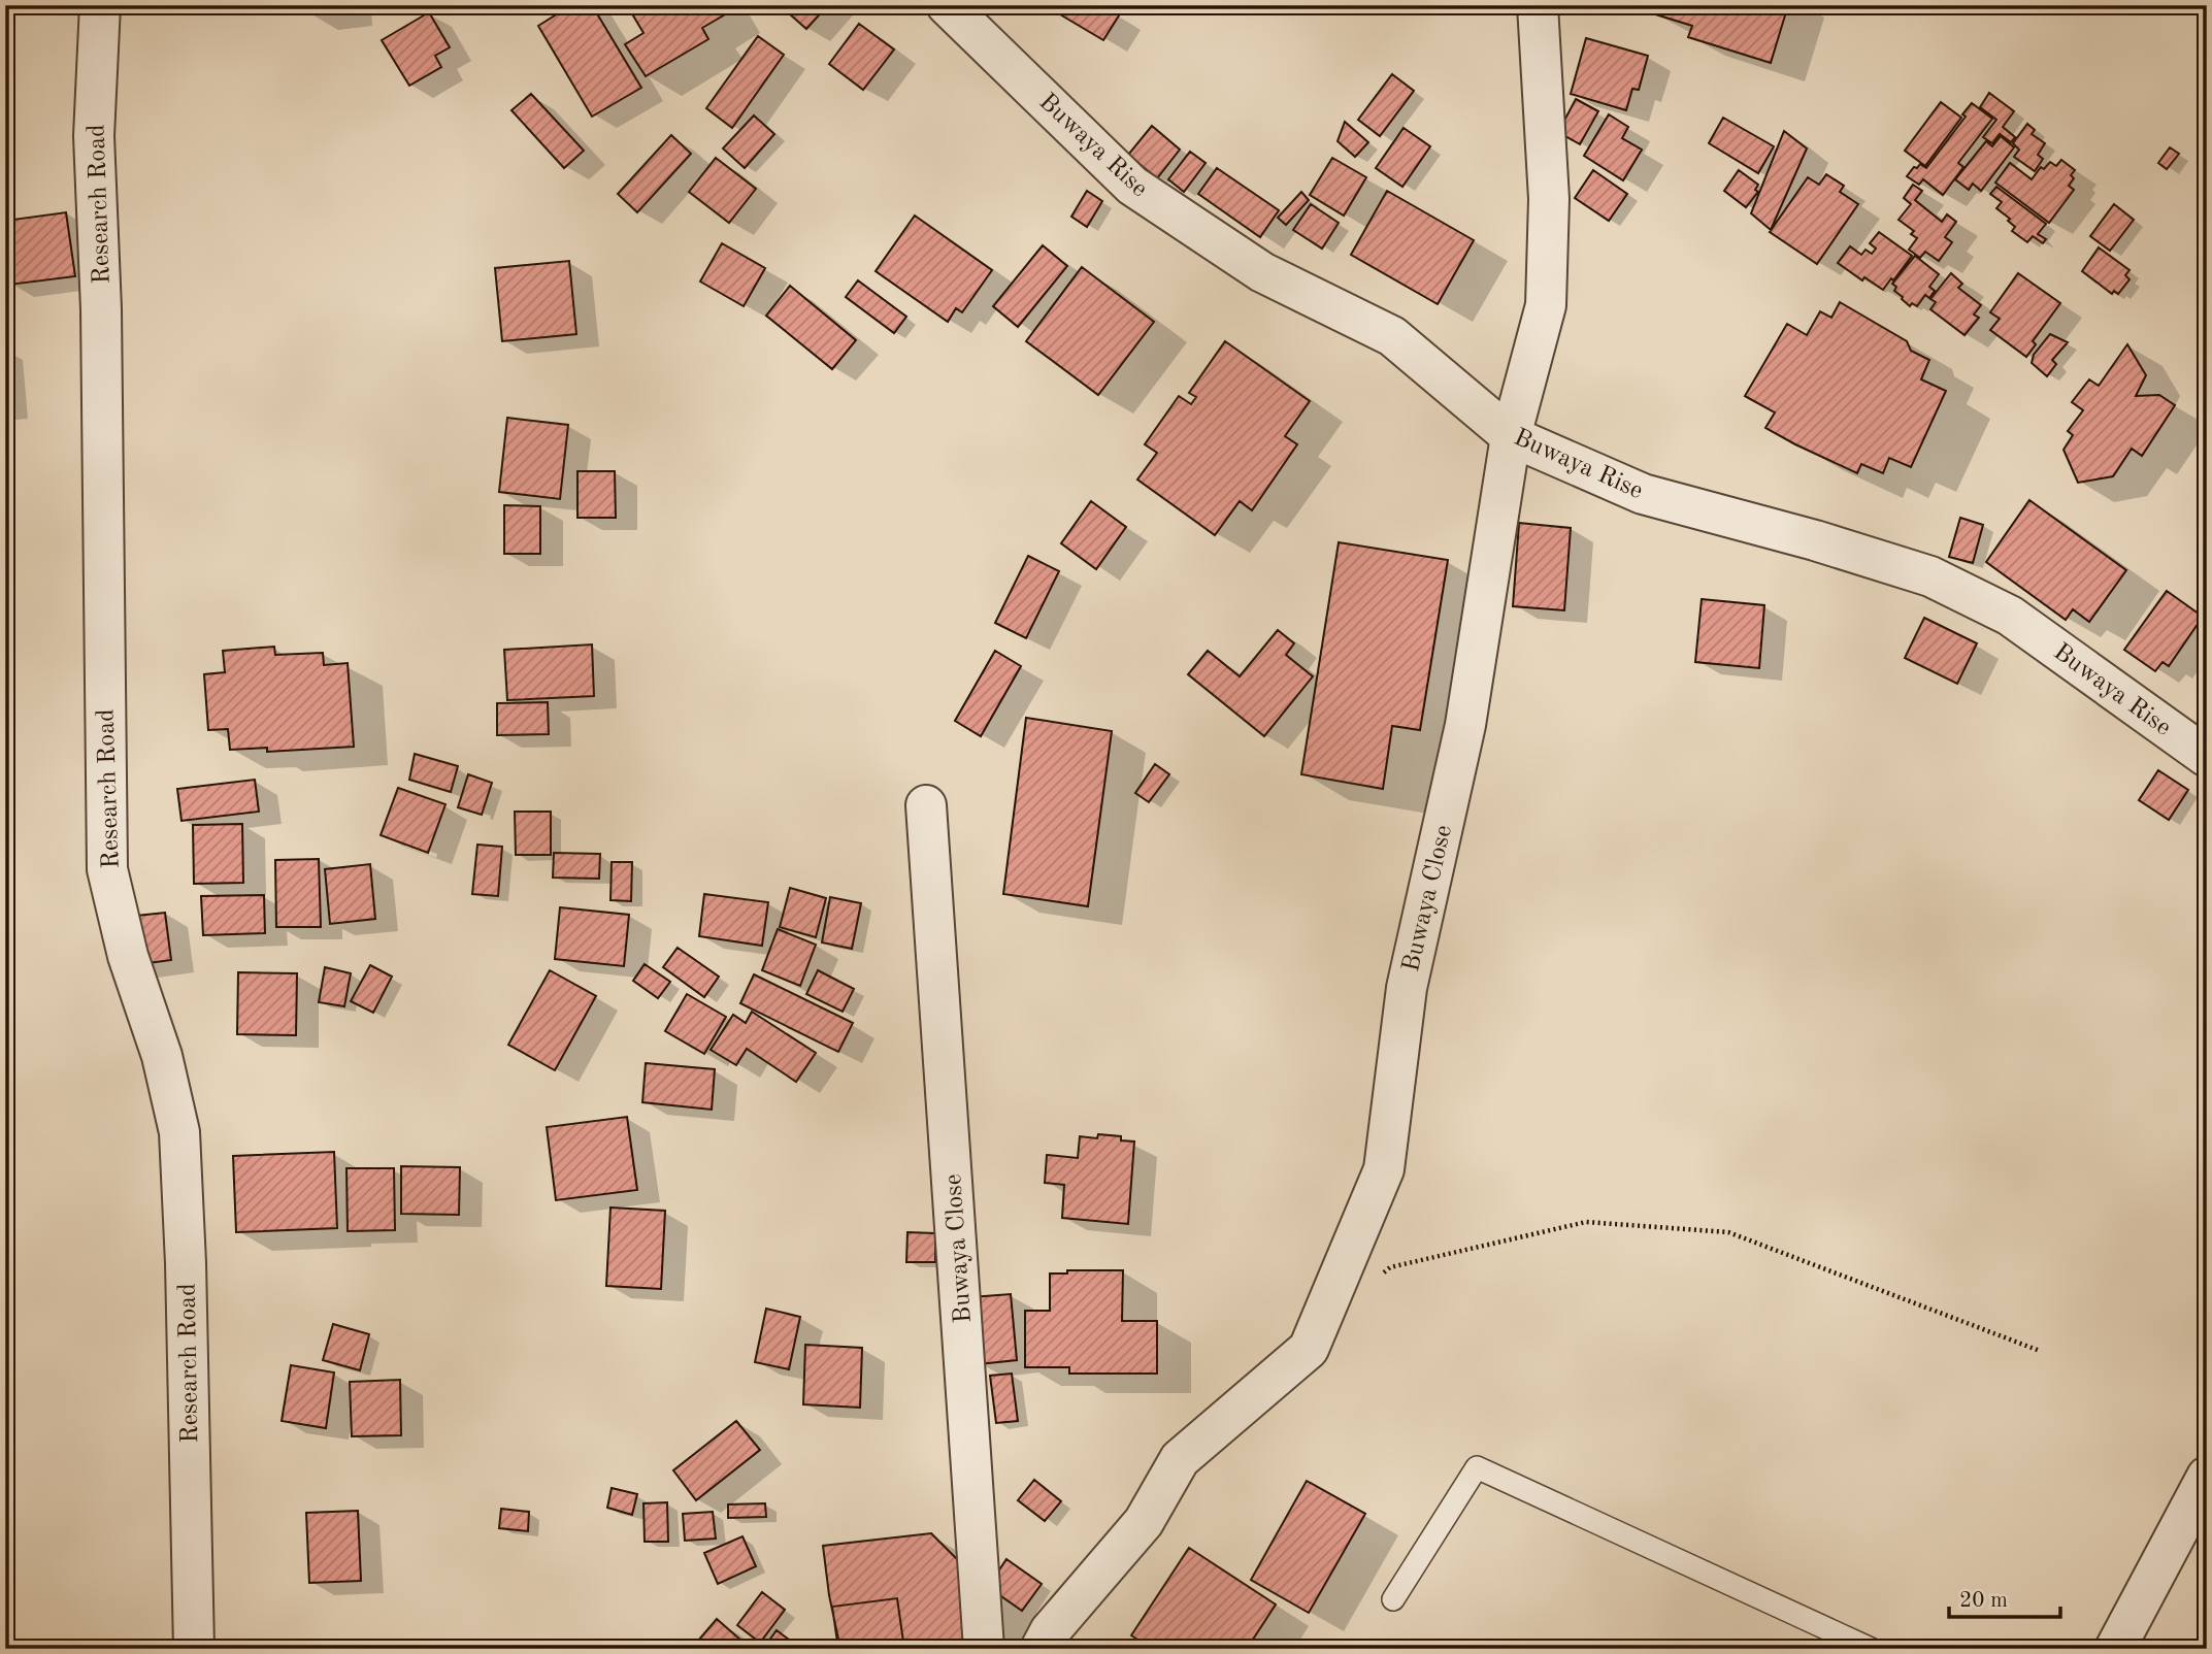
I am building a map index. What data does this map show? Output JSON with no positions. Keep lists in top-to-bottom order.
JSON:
{
  "streets": {
    "street": ["Buwaya Rise", "Research Road", "Buwaya Close"]
  },
  "crossings": [
    ["Buwaya Rise", "Buwaya Close"]
  ],
  "scale_bar": "20 m"
}
